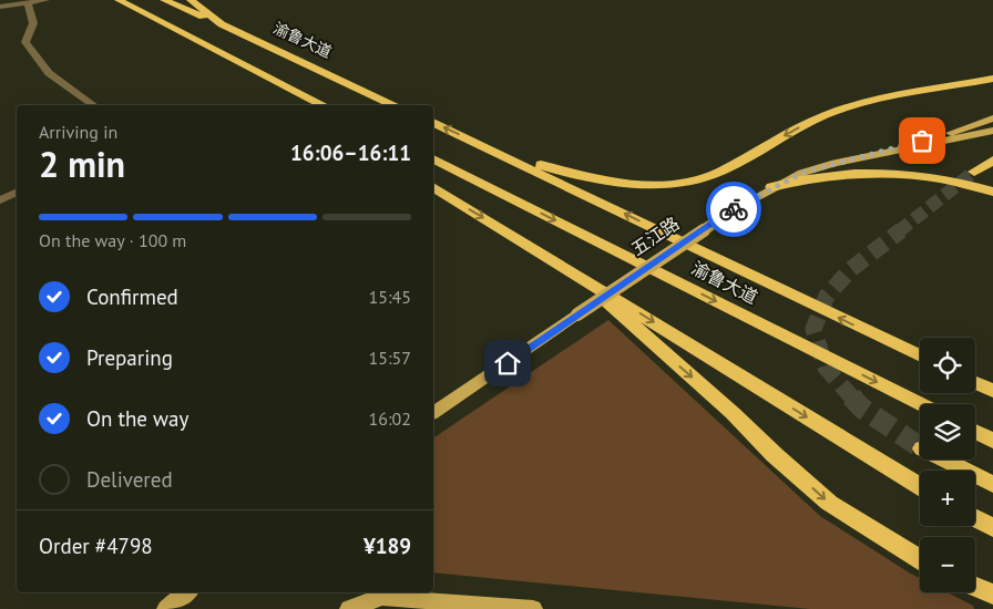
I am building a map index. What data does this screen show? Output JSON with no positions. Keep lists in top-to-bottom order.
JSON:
{
  "streets": {
    "highway": ["渝鲁大道"],
    "main road": ["五江路"]
  },
  "page": {
    "heading": ["2 min", "Arriving in", "16:06–16:11"],
    "panel": ["Order #4798", "¥189"],
    "bar": "On the way · 100 m",
    "list": [
      ["Confirmed", "15:45"],
      ["Preparing", "15:57"],
      ["On the way", "16:02"],
      "Delivered"
    ],
    "map_buttons": ["+", "−"]
  }
}
